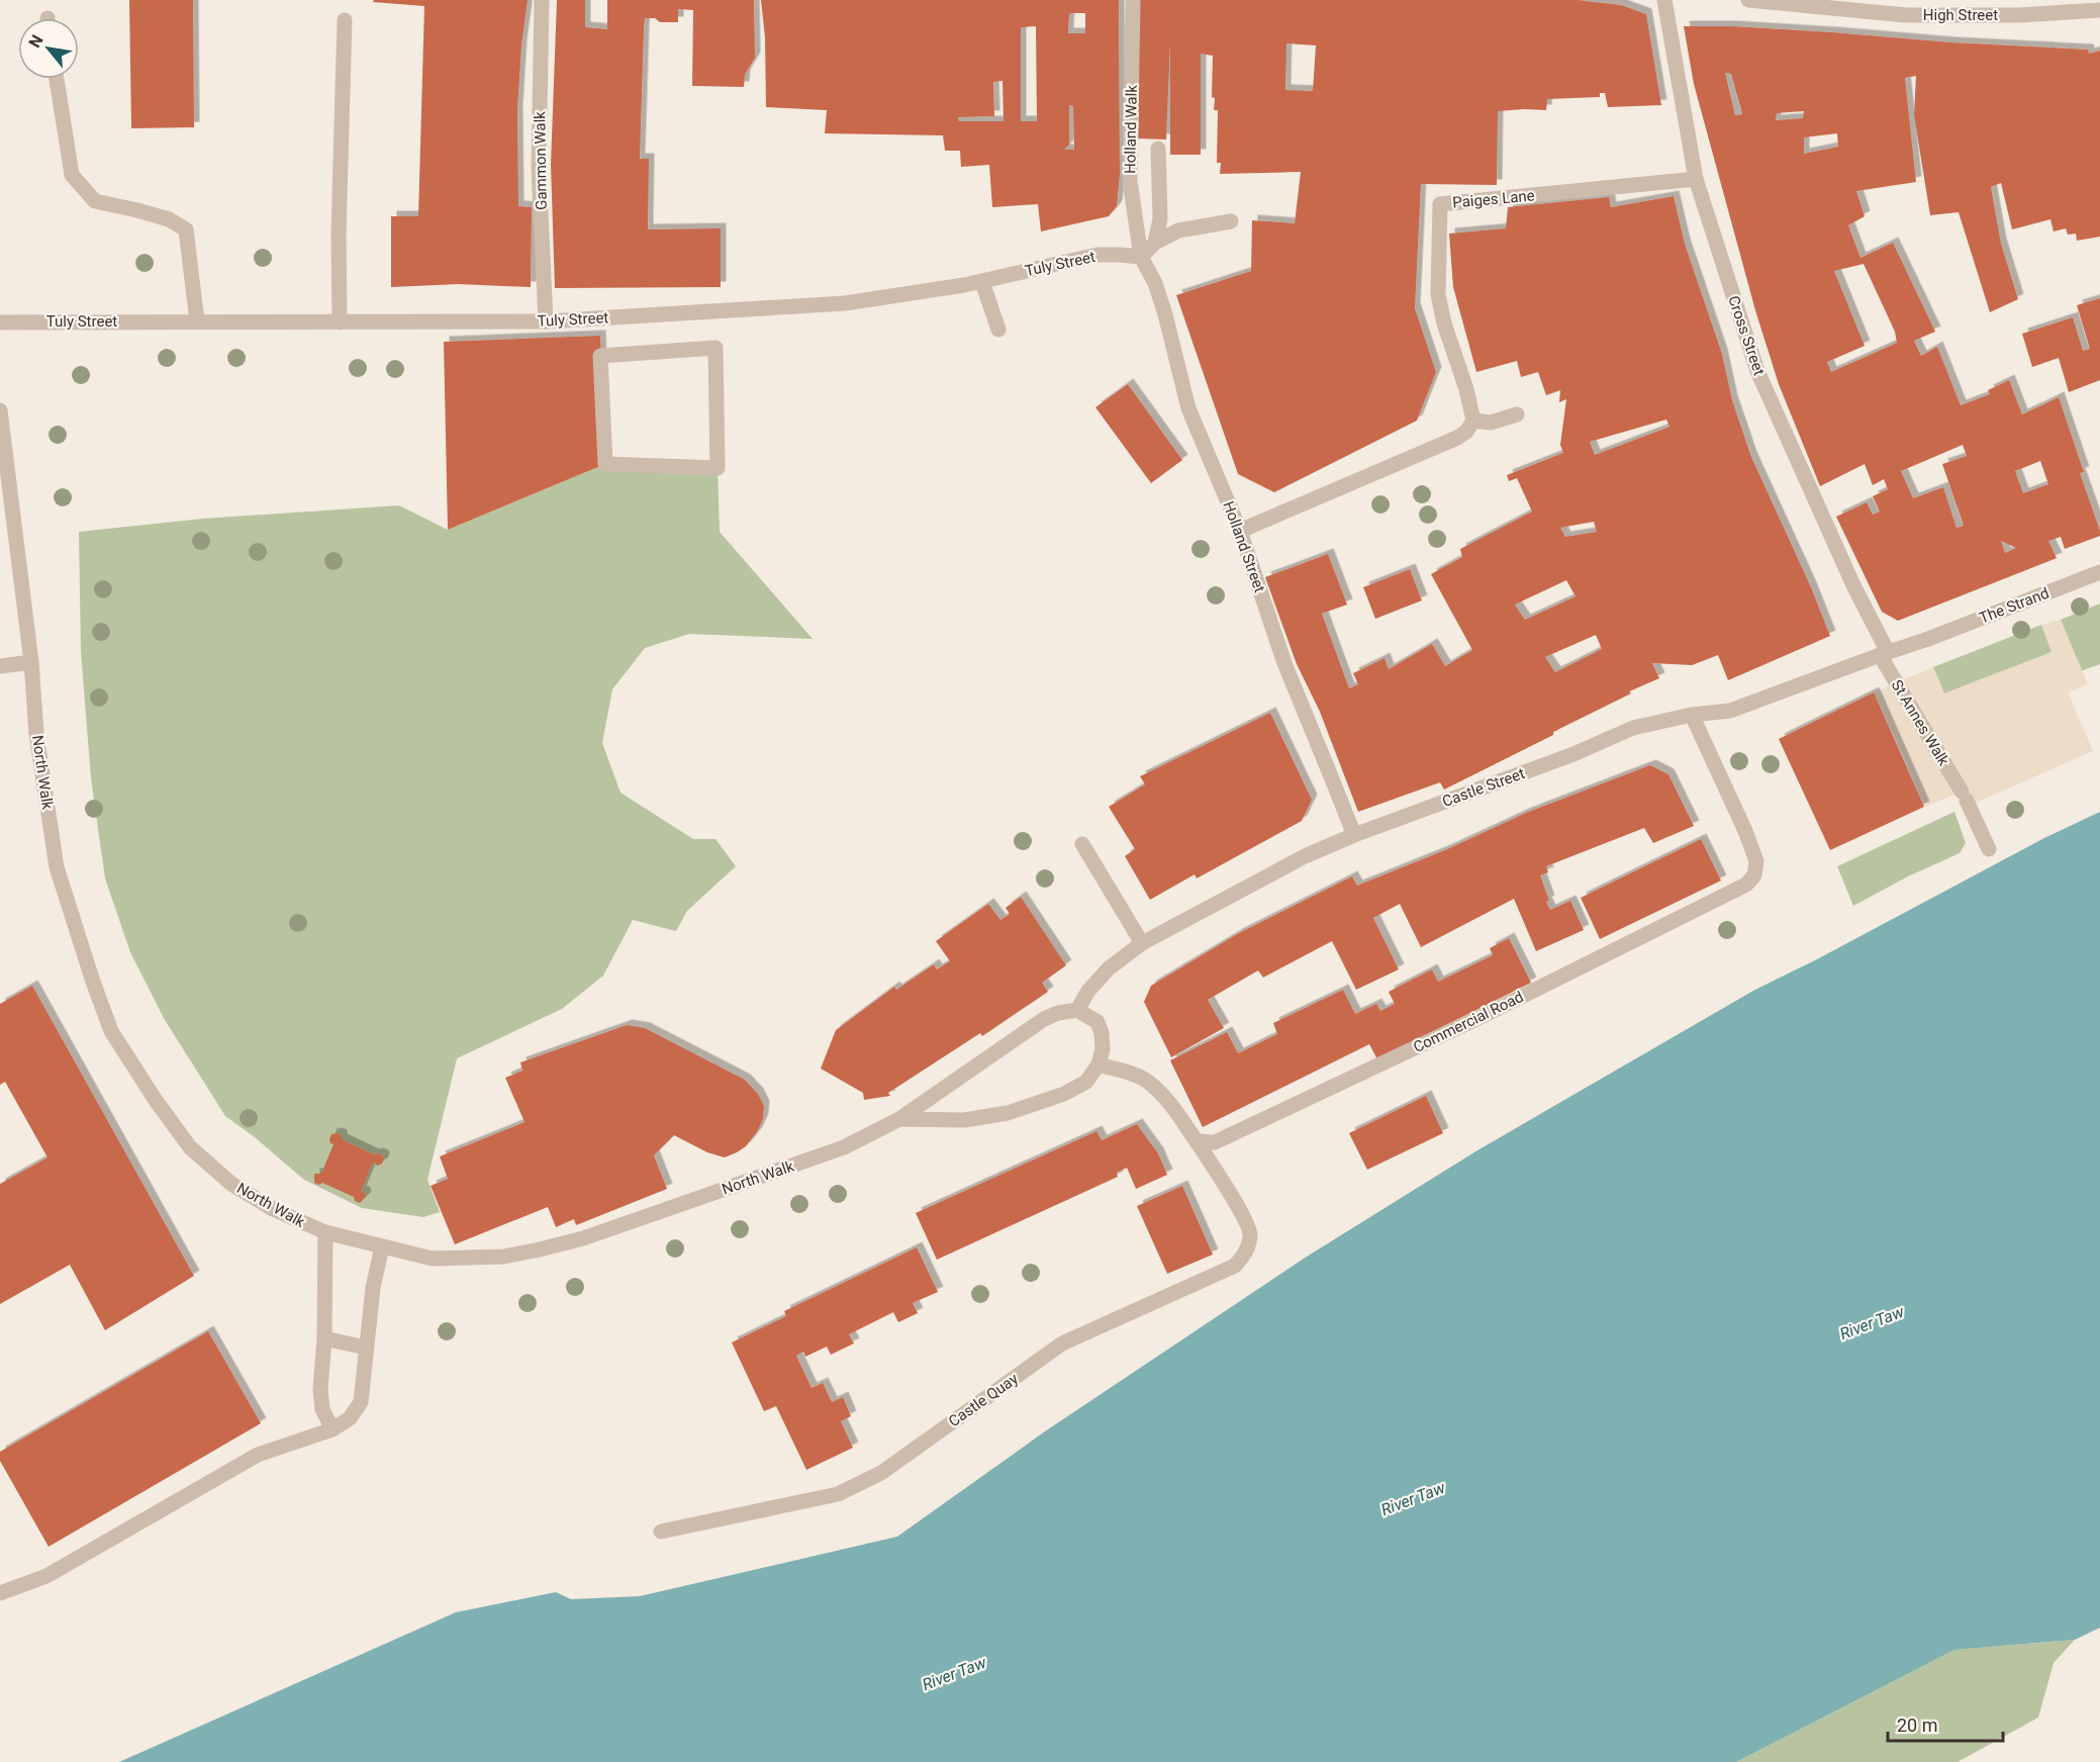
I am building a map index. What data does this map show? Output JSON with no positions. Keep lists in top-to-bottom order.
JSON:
{
  "streets": {
    "street": [
      "High Street",
      "Holland Walk",
      "Gammon Walk",
      "Paiges Lane",
      "Tuly Street",
      "Cross Street",
      "Holland Street",
      "The Strand",
      "St Annes Walk",
      "North Walk",
      "Castle Street",
      "Commercial Road",
      "Castle Quay"
    ]
  },
  "crossings": [
    ["Holland Walk", "Tuly Street"],
    ["Holland Walk", "Holland Street"],
    ["Gammon Walk", "Tuly Street"],
    ["Paiges Lane", "Cross Street"],
    ["Tuly Street", "Holland Street"],
    ["Cross Street", "St Annes Walk"],
    ["Cross Street", "Castle Street"],
    ["Holland Street", "Castle Street"],
    ["The Strand", "Castle Street"],
    ["St Annes Walk", "Castle Street"],
    ["North Walk", "Castle Street"],
    ["Castle Street", "Commercial Road"],
    ["Commercial Road", "Castle Quay"]
  ],
  "water": ["River Taw"],
  "scale_bar": "20 m",
  "north": "top left"
}
